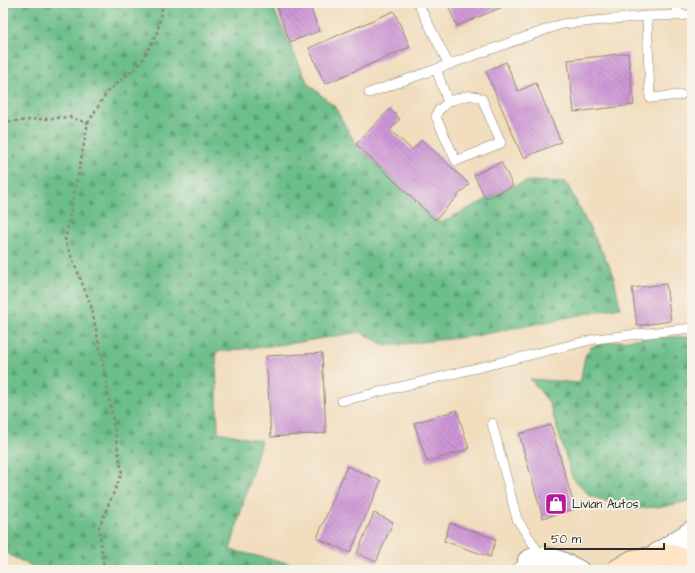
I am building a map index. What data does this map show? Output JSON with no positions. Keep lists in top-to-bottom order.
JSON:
{
  "places": {
    "shop": ["Livian Autos"]
  },
  "scale_bar": "50 m"
}
